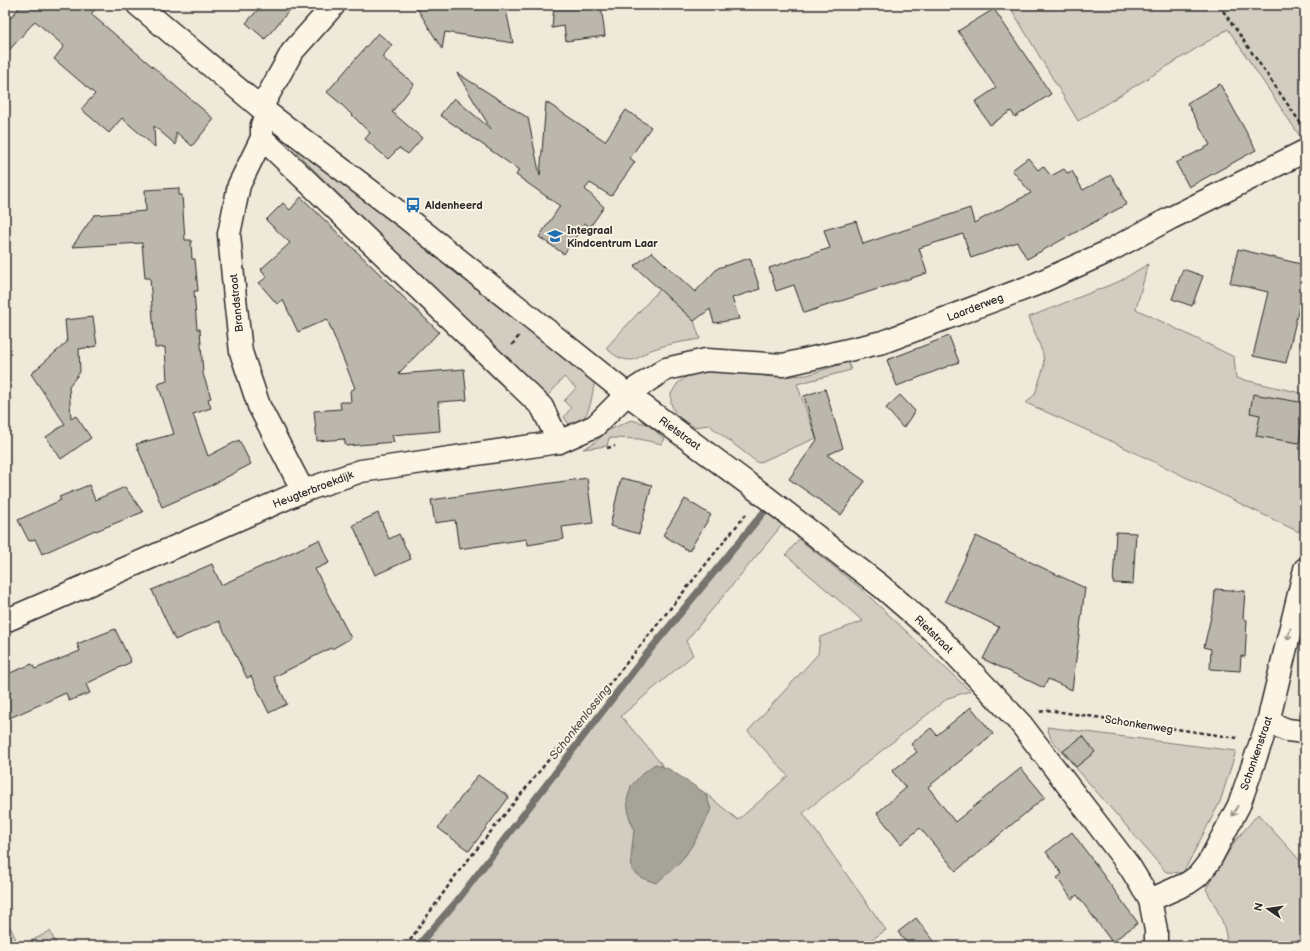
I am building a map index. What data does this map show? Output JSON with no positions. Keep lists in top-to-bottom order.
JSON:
{
  "streets": {
    "street": [
      "Brandstraat",
      "Laarderweg",
      "Rietstraat",
      "Heugterbroekdijk",
      "Schonkenstraat"
    ],
    "path": ["Schonkenweg"]
  },
  "crossings": [
    ["Brandstraat", "Heugterbroekdijk"],
    ["Laarderweg", "Rietstraat"],
    ["Laarderweg", "Heugterbroekdijk"],
    ["Rietstraat", "Heugterbroekdijk"],
    ["Rietstraat", "Schonkenweg"],
    ["Rietstraat", "Schonkenstraat"],
    ["Schonkenweg", "Schonkenstraat"]
  ],
  "one_way": ["Schonkenstraat"],
  "water": ["Schonkenlossing"],
  "places": {
    "bus stop": ["Aldenheerd"],
    "school or university": ["Integraal Kindcentrum Laar"]
  },
  "north": "left"
}
